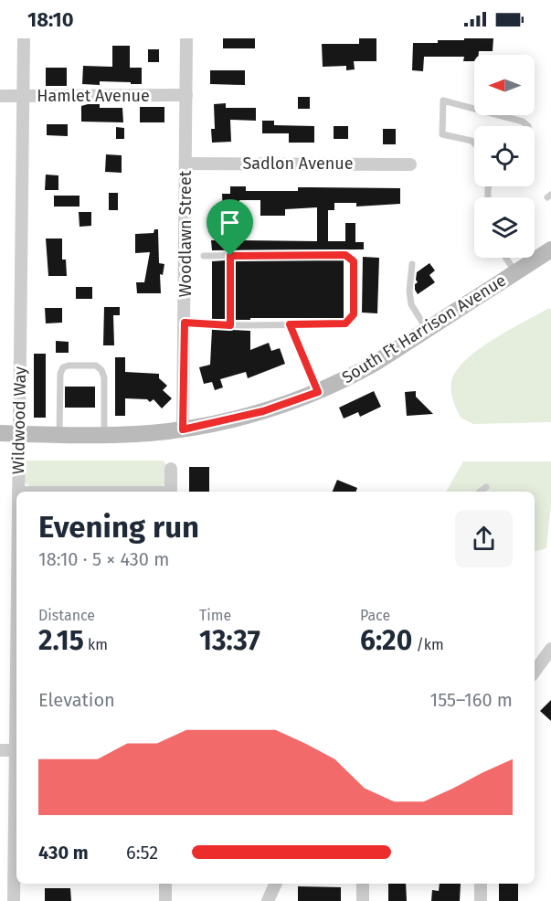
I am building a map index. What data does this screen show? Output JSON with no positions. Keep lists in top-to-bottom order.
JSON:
{
  "streets": {
    "main road": ["South Ft Harrison Avenue"],
    "street": [
      "Hamlet Avenue",
      "Sadlon Avenue",
      "Woodlawn Street",
      "Wildwood Way"
    ]
  },
  "crossings": [
    ["Hamlet Avenue", "Woodlawn Street"],
    ["Hamlet Avenue", "Wildwood Way"],
    ["Sadlon Avenue", "Woodlawn Street"],
    ["Woodlawn Street", "South Ft Harrison Avenue"],
    ["South Ft Harrison Avenue", "Wildwood Way"]
  ],
  "north": "left",
  "page": {
    "status": "18:10",
    "heading": ["Evening run", "18:10 · 5 × 430 m"],
    "stats": [
      ["Distance", "2.15 km"],
      ["Time", "13:37"],
      ["Pace", "6:20 /km"]
    ],
    "chart": ["Elevation", "155–160 m"],
    "list": [
      {
        "name": "430 m",
        "note": "6:52"
      }
    ]
  }
}
